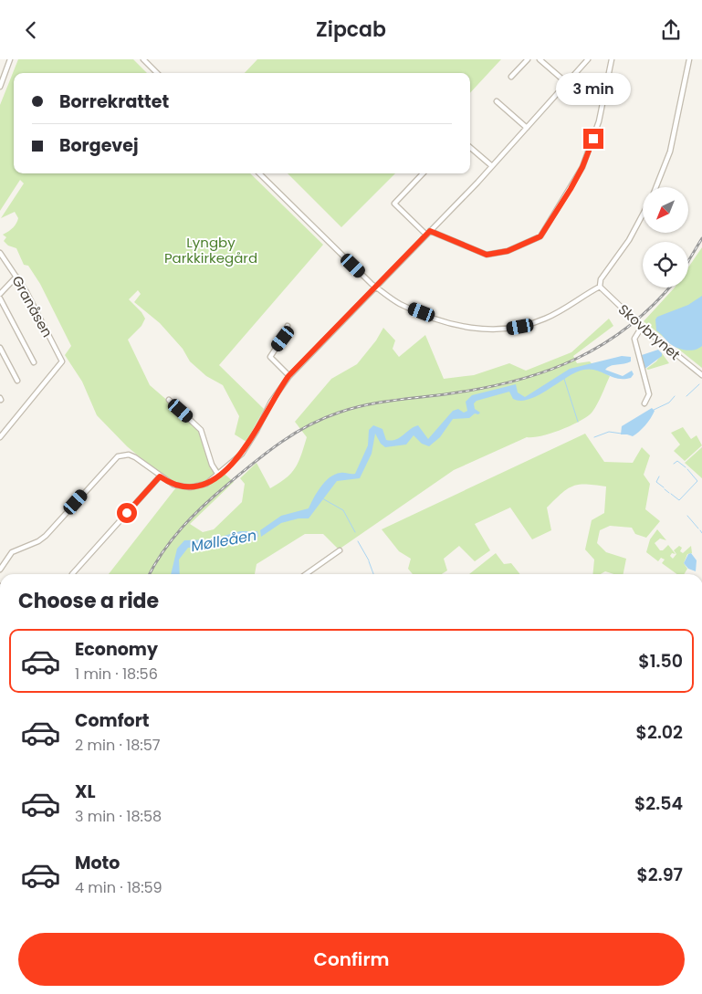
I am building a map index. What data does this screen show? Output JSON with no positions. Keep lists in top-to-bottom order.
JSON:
{
  "streets": {
    "street": ["Granåsen", "Skovbrynet"]
  },
  "water": ["Mølleåen"],
  "parks": ["Lyngby Parkkirkegård"],
  "north": "bottom left",
  "page": {
    "header": "Zipcab",
    "bubble": "3 min",
    "banner": ["Borrekrattet", "Borgevej"],
    "heading": "Choose a ride",
    "list": [
      {
        "name": "Economy",
        "note": "1 min · 18:56",
        "value": "$1.50"
      },
      {
        "name": "Comfort",
        "note": "2 min · 18:57",
        "value": "$2.02"
      },
      {
        "name": "XL",
        "note": "3 min · 18:58",
        "value": "$2.54"
      },
      {
        "name": "Moto",
        "note": "4 min · 18:59",
        "value": "$2.97"
      }
    ],
    "buttons": "Confirm"
  }
}
